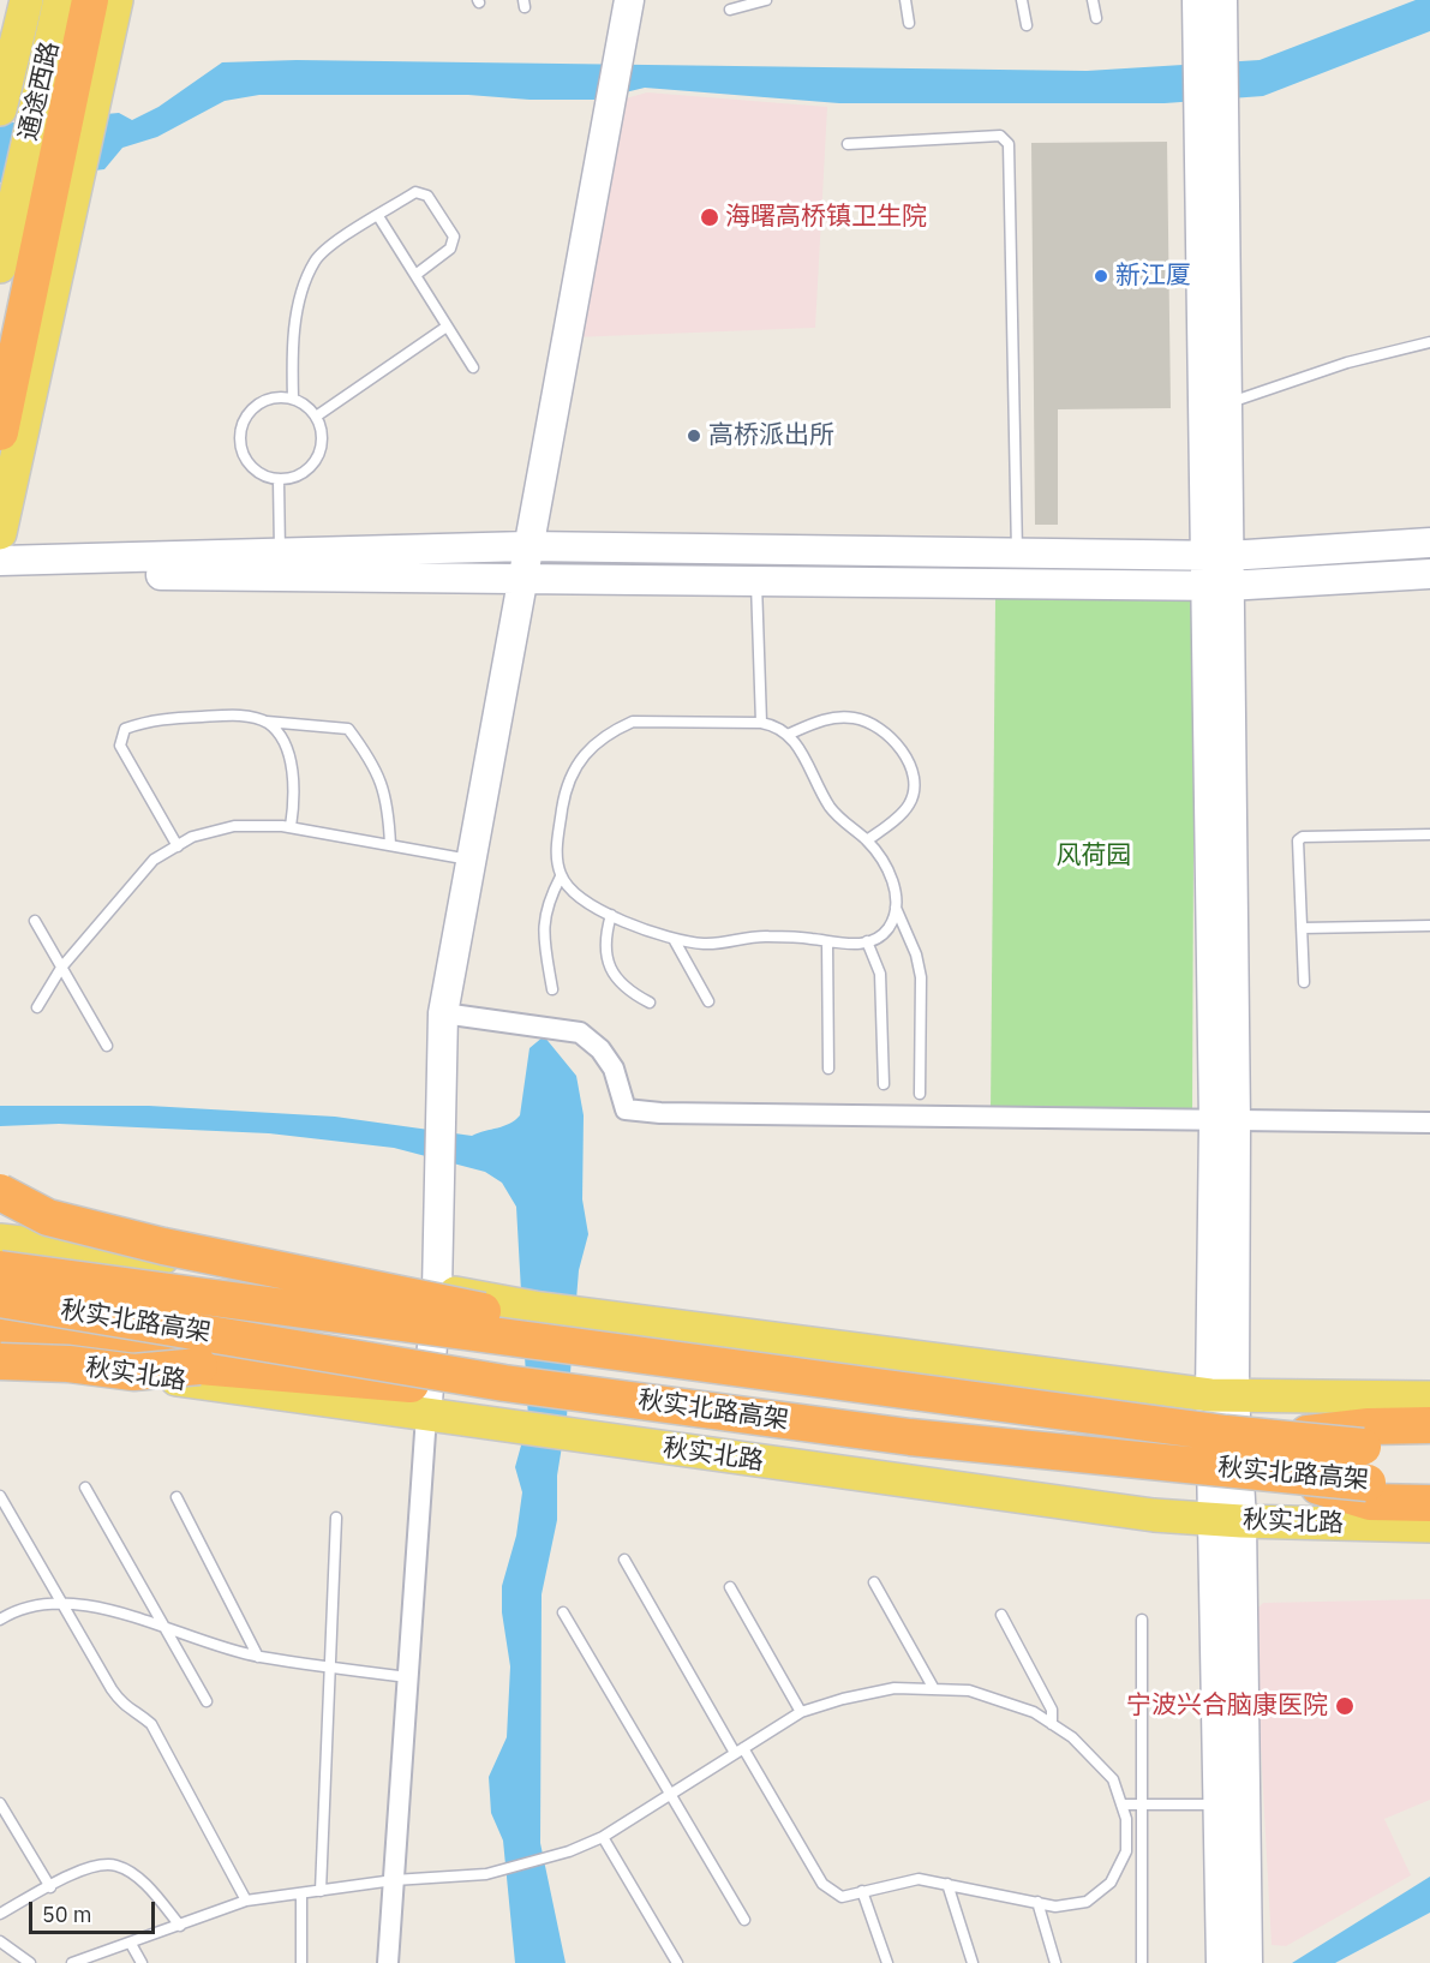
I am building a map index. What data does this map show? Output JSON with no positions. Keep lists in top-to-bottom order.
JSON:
{
  "streets": {
    "highway": ["秋实北路高架"],
    "main road": ["通途西路", "秋实北路"]
  },
  "parks": ["风荷园"],
  "places": [
    "海曙高桥镇卫生院",
    "新江厦",
    "高桥派出所",
    "宁波兴合脑康医院"
  ],
  "scale_bar": "50 m"
}
